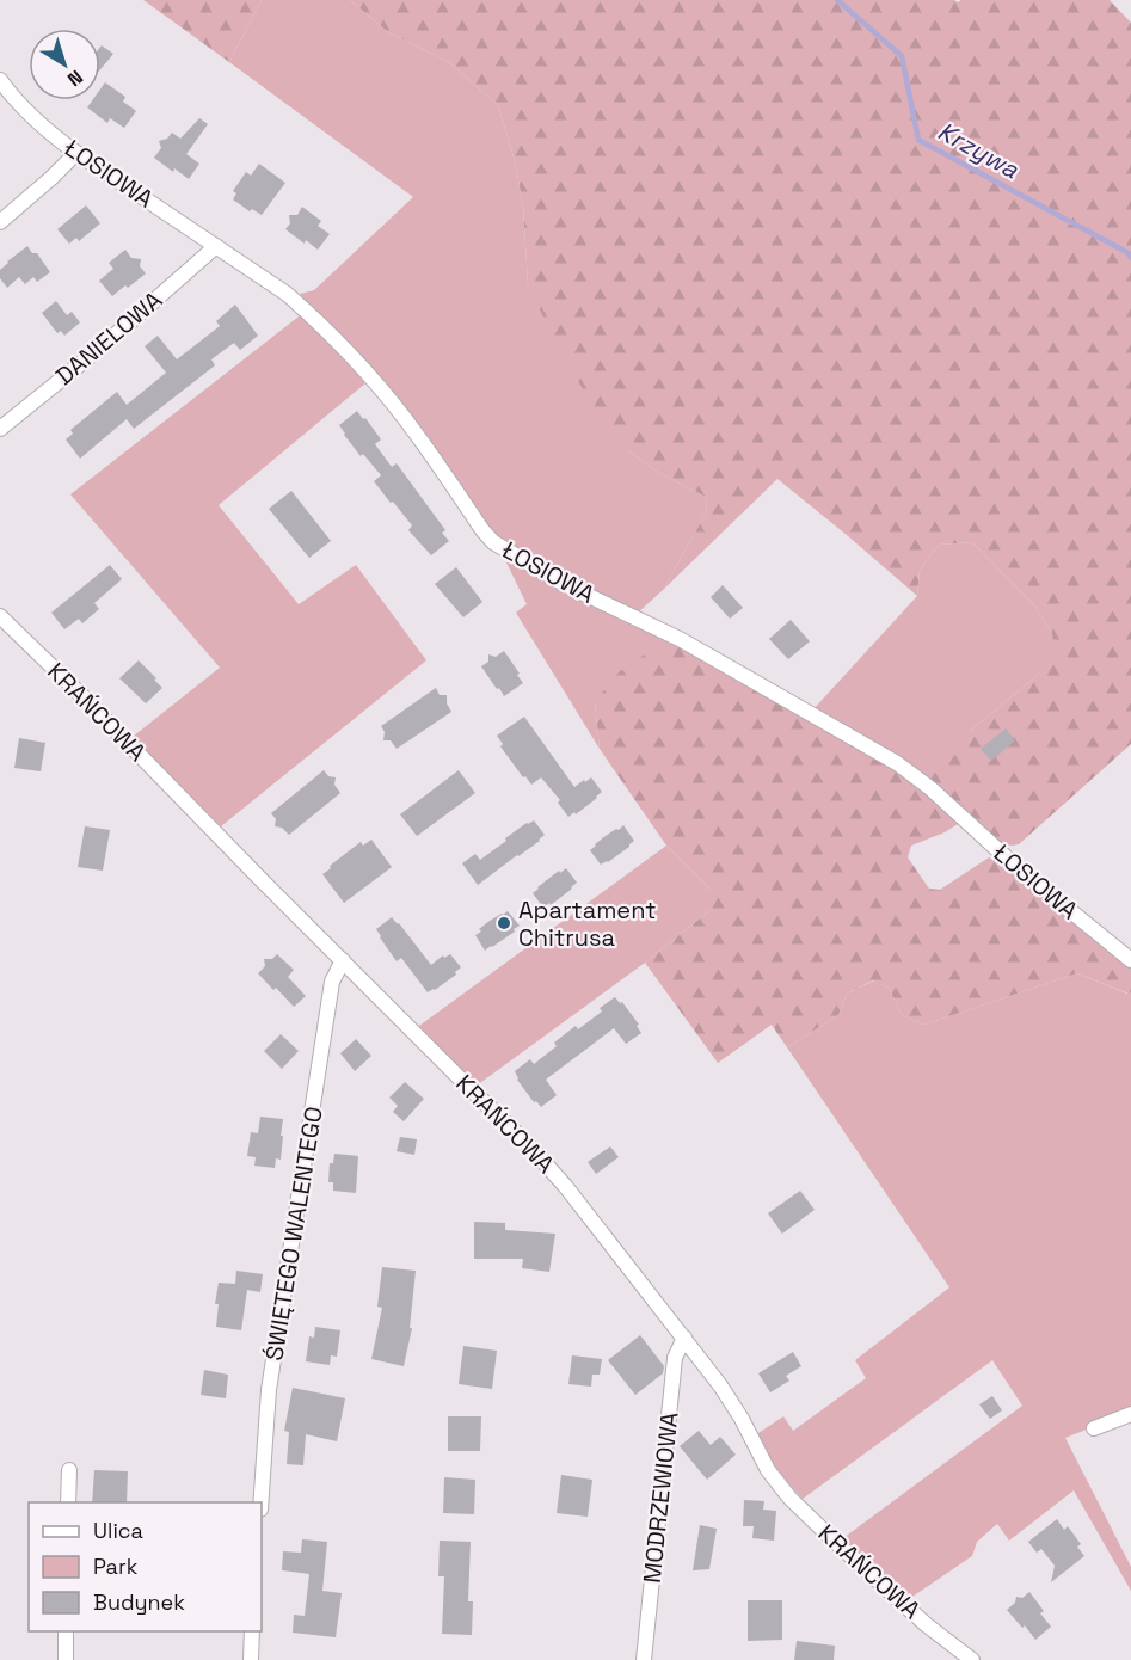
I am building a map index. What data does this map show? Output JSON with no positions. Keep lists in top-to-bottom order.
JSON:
{
  "streets": {
    "street": [
      "ŁOSIOWA",
      "DANIELOWA",
      "KRAŃCOWA",
      "ŚWIĘTEGO WALENTEGO",
      "MODRZEWIOWA"
    ]
  },
  "crossings": [
    ["ŁOSIOWA", "DANIELOWA"],
    ["KRAŃCOWA", "ŚWIĘTEGO WALENTEGO"],
    ["KRAŃCOWA", "MODRZEWIOWA"]
  ],
  "water": ["Krzywa"],
  "places": ["Apartament Chitrusa"],
  "legend": ["Ulica", "Park", "Budynek"],
  "north": "bottom right"
}
